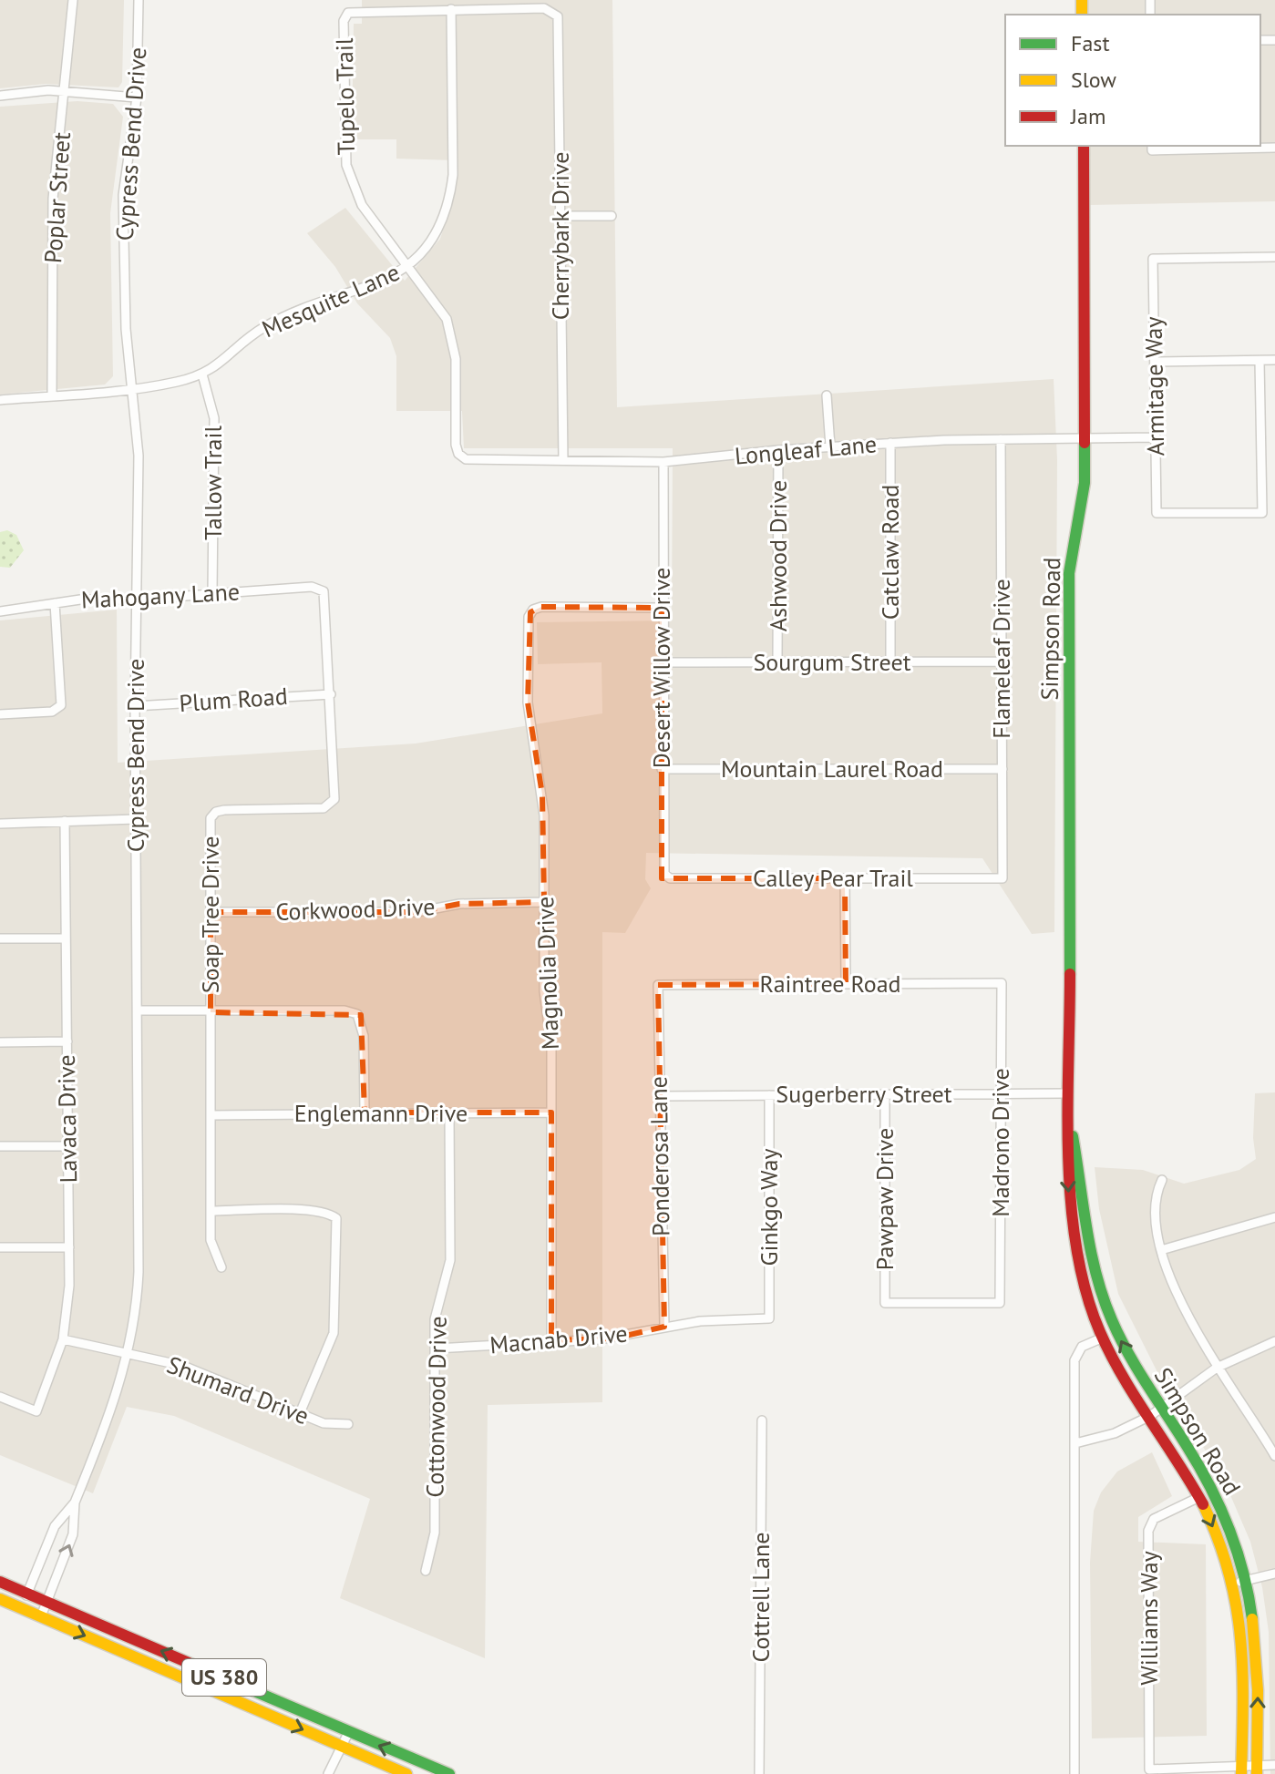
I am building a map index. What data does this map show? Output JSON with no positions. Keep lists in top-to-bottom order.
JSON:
{
  "streets": {
    "main road": ["Simpson Road", "US 380"],
    "street": [
      "Tupelo Trail",
      "Cypress Bend Drive",
      "Poplar Street",
      "Cherrybark Drive",
      "Mesquite Lane",
      "Armitage Way",
      "Longleaf Lane",
      "Tallow Trail",
      "Catclaw Road",
      "Ashwood Drive",
      "Mahogany Lane",
      "Flameleaf Drive",
      "Sourgum Street",
      "Desert Willow Drive",
      "Plum Road",
      "Mountain Laurel Road",
      "Calley Pear Trail",
      "Corkwood Drive",
      "Soap Tree Drive",
      "Magnolia Drive",
      "Raintree Road",
      "Sugerberry Street",
      "Englemann Drive",
      "Lavaca Drive",
      "Madrono Drive",
      "Ponderosa Lane",
      "Pawpaw Drive",
      "Ginkgo Way",
      "Macnab Drive",
      "Shumard Drive",
      "Cottonwood Drive",
      "Cottrell Lane",
      "Williams Way"
    ]
  },
  "crossings": [
    ["Tupelo Trail", "Cherrybark Drive"],
    ["Tupelo Trail", "Mesquite Lane"],
    ["Tupelo Trail", "Longleaf Lane"],
    ["Cypress Bend Drive", "Mesquite Lane"],
    ["Cypress Bend Drive", "Mahogany Lane"],
    ["Cypress Bend Drive", "Plum Road"],
    ["Cypress Bend Drive", "Shumard Drive"],
    ["Cypress Bend Drive", "US 380"],
    ["Poplar Street", "Mesquite Lane"],
    ["Cherrybark Drive", "Mesquite Lane"],
    ["Cherrybark Drive", "Longleaf Lane"],
    ["Mesquite Lane", "Tallow Trail"],
    ["Armitage Way", "Longleaf Lane"],
    ["Longleaf Lane", "Catclaw Road"],
    ["Longleaf Lane", "Ashwood Drive"],
    ["Longleaf Lane", "Simpson Road"],
    ["Longleaf Lane", "Flameleaf Drive"],
    ["Longleaf Lane", "Desert Willow Drive"],
    ["Tallow Trail", "Mahogany Lane"],
    ["Catclaw Road", "Sourgum Street"],
    ["Ashwood Drive", "Sourgum Street"],
    ["Mahogany Lane", "Soap Tree Drive"],
    ["Simpson Road", "Sugerberry Street"],
    ["Simpson Road", "Williams Way"],
    ["Flameleaf Drive", "Sourgum Street"],
    ["Flameleaf Drive", "Mountain Laurel Road"],
    ["Flameleaf Drive", "Calley Pear Trail"],
    ["Sourgum Street", "Desert Willow Drive"],
    ["Desert Willow Drive", "Mountain Laurel Road"],
    ["Desert Willow Drive", "Calley Pear Trail"],
    ["Desert Willow Drive", "Magnolia Drive"],
    ["Plum Road", "Soap Tree Drive"],
    ["Corkwood Drive", "Soap Tree Drive"],
    ["Corkwood Drive", "Magnolia Drive"],
    ["Soap Tree Drive", "Englemann Drive"],
    ["Magnolia Drive", "Englemann Drive"],
    ["Magnolia Drive", "Macnab Drive"],
    ["Raintree Road", "Madrono Drive"],
    ["Raintree Road", "Ponderosa Lane"],
    ["Sugerberry Street", "Madrono Drive"],
    ["Sugerberry Street", "Ponderosa Lane"],
    ["Sugerberry Street", "Pawpaw Drive"],
    ["Sugerberry Street", "Ginkgo Way"],
    ["Englemann Drive", "Cottonwood Drive"],
    ["Lavaca Drive", "Shumard Drive"],
    ["Madrono Drive", "Pawpaw Drive"],
    ["Ponderosa Lane", "Macnab Drive"],
    ["Ginkgo Way", "Macnab Drive"],
    ["Macnab Drive", "Cottonwood Drive"]
  ],
  "legend": ["Fast", "Slow", "Jam"]
}
